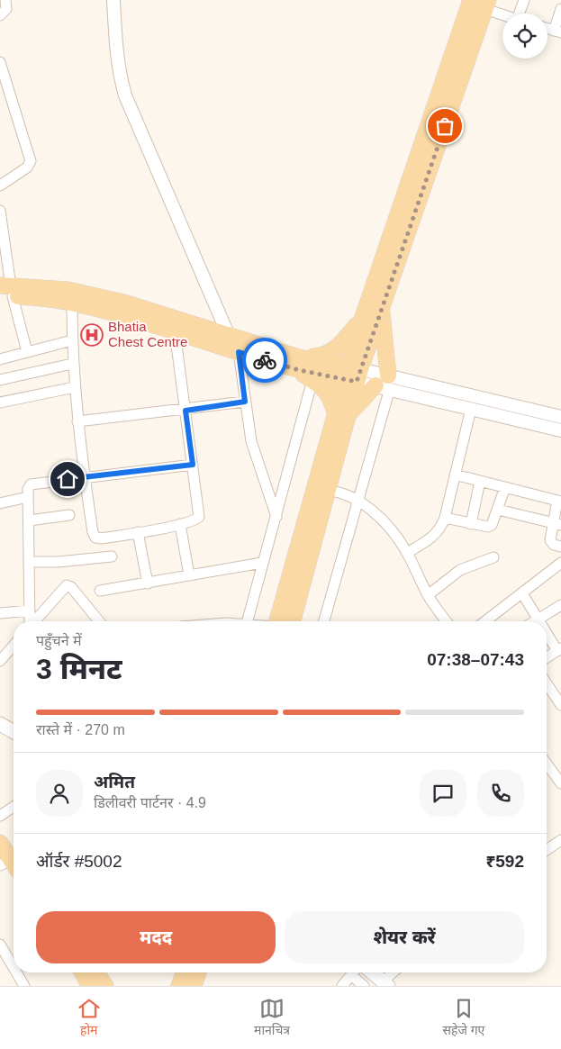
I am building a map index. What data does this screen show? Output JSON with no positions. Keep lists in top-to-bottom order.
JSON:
{
  "places": {
    "hospital": ["Bhatia Chest Centre"]
  },
  "page": {
    "heading": ["3 मिनट", "पहुँचने में", "07:38–07:43"],
    "panel": [
      "अमित",
      "डिलीवरी पार्टनर · 4.9",
      "ऑर्डर #5002",
      "₹592"
    ],
    "bar": "रास्ते में · 270 m",
    "buttons": ["मदद", "शेयर करें"],
    "tabs": ["होम", "मानचित्र", "सहेजे गए"]
  }
}
